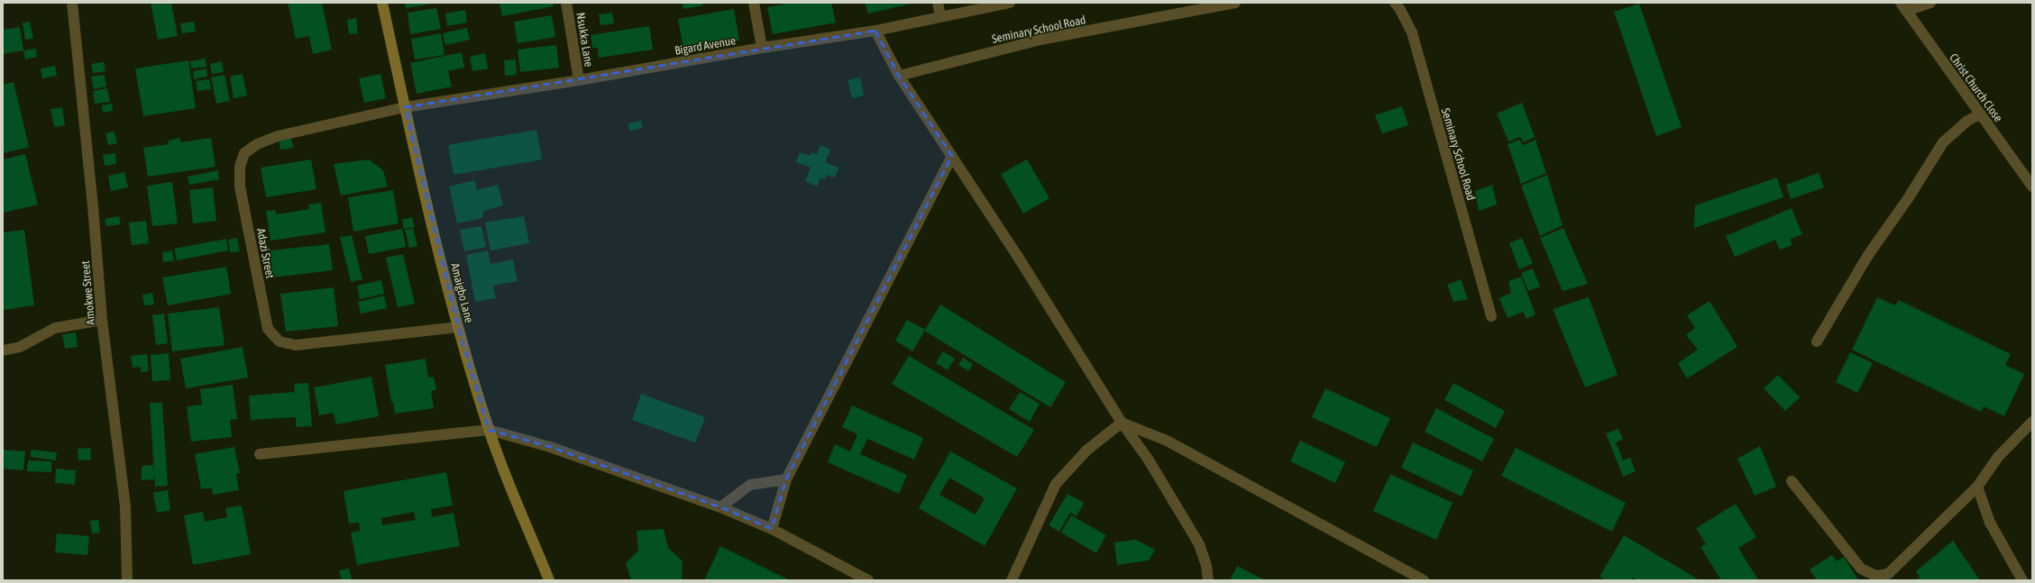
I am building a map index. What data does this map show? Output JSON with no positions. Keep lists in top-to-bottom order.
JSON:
{
  "streets": {
    "main road": ["Amaigbo Lane"],
    "street": [
      "Seminary School Road",
      "Nsukka Lane",
      "Bigard Avenue",
      "Christ Church Close",
      "Adazi Street",
      "Amokwe Street"
    ]
  },
  "crossings": [
    ["Nsukka Lane", "Bigard Avenue"],
    ["Bigard Avenue", "Adazi Street"],
    ["Bigard Avenue", "Amaigbo Lane"],
    ["Adazi Street", "Amaigbo Lane"]
  ]
}
